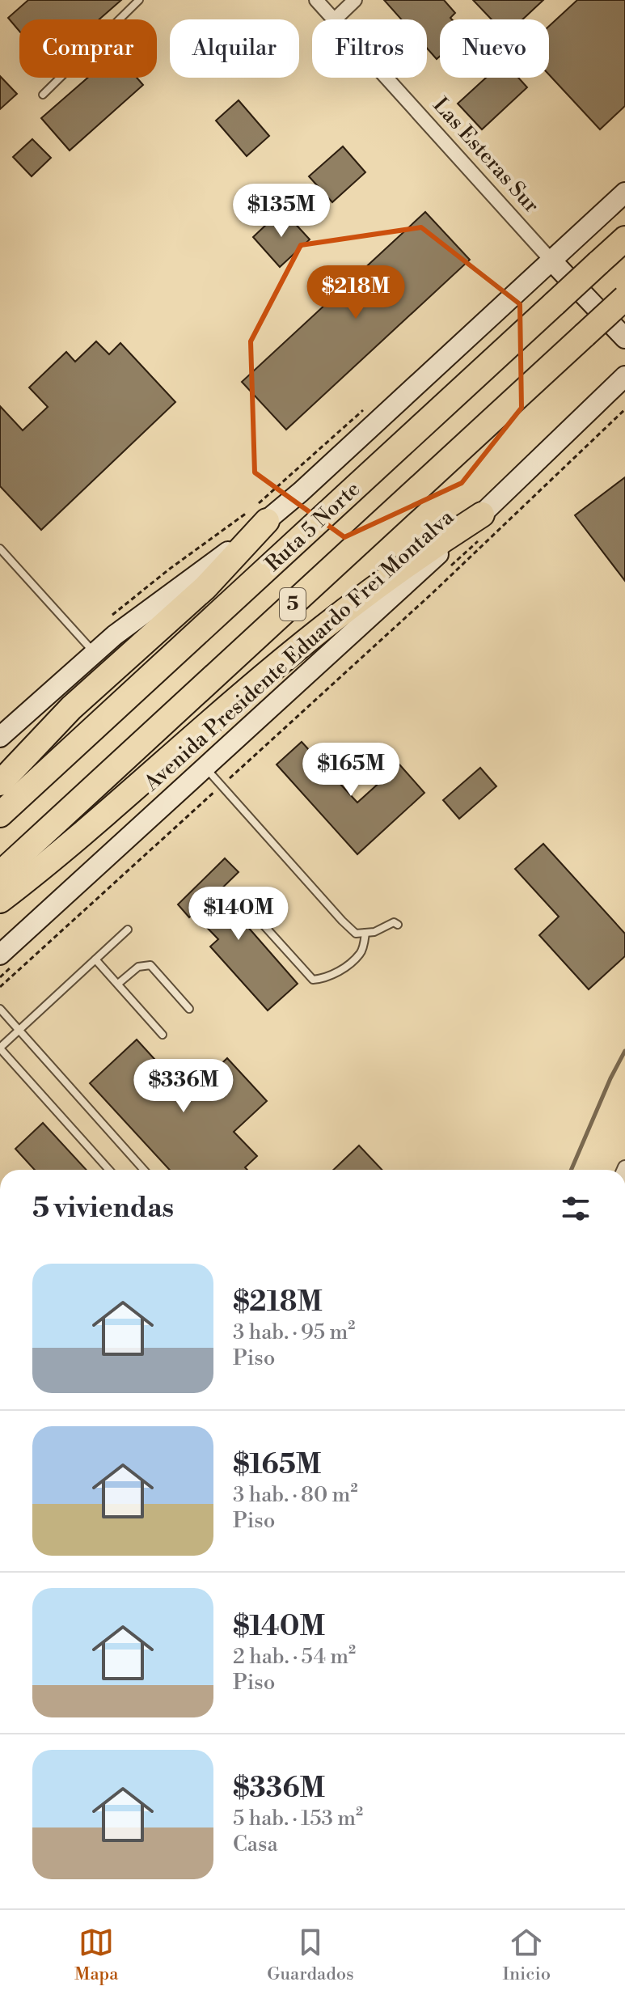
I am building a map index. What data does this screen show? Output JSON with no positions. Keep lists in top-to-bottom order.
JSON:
{
  "streets": {
    "highway": ["Ruta 5 Norte", "5"],
    "main road": ["Las Esteras Sur", "Avenida Presidente Eduardo Frei Montalva"]
  },
  "page": {
    "chip": [
      "Comprar",
      "Alquilar",
      "Filtros",
      "Nuevo"
    ],
    "price": [
      "$135M",
      "$218M",
      "$165M",
      "$140M",
      "$336M"
    ],
    "heading": "5 viviendas",
    "list": [
      {
        "name": "$218M",
        "note": "3 hab. · 95 m² · Piso"
      },
      {
        "name": "$165M",
        "note": "3 hab. · 80 m² · Piso"
      },
      {
        "name": "$140M",
        "note": "2 hab. · 54 m² · Piso"
      },
      {
        "name": "$336M",
        "note": "5 hab. · 153 m² · Casa"
      }
    ],
    "tabs": ["Mapa", "Guardados", "Inicio"]
  }
}
